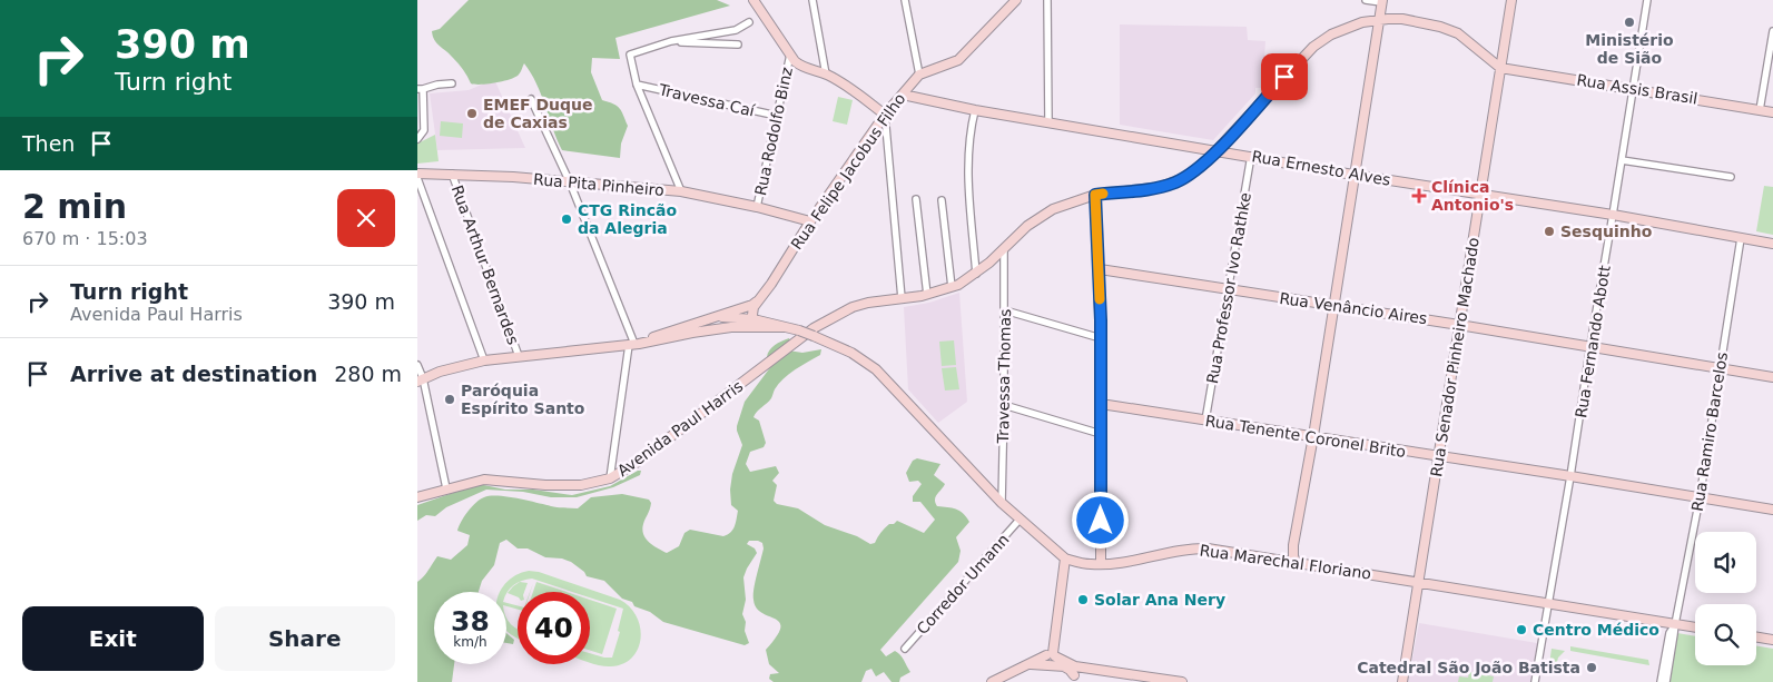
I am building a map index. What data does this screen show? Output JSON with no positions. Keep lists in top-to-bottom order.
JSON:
{
  "streets": {
    "main road": [
      "Rua Assis Brasil",
      "Rua Ernesto Alves",
      "Rua Felipe Jacobus Filho",
      "Rua Pita Pinheiro",
      "Rua Venâncio Aires",
      "Rua Senador Pinheiro Machado",
      "Avenida Paul Harris",
      "Rua Tenente Coronel Brito",
      "Rua Marechal Floriano"
    ],
    "street": [
      "Travessa Caí",
      "Rua Rodolfo Binz",
      "Rua Arthur Bernardes",
      "Rua Professor Ivo Rathke",
      "Rua Fernando Abott",
      "Travessa Thomas",
      "Rua Ramiro Barcelos",
      "Corredor Umann"
    ]
  },
  "crossings": [
    ["Rua Assis Brasil", "Rua Fernando Abott"],
    ["Rua Assis Brasil", "Rua Senador Pinheiro Machado"],
    ["Travessa Caí", "Rua Rodolfo Binz"],
    ["Rua Rodolfo Binz", "Rua Pita Pinheiro"],
    ["Rua Ernesto Alves", "Rua Felipe Jacobus Filho"],
    ["Rua Ernesto Alves", "Rua Professor Ivo Rathke"],
    ["Rua Ernesto Alves", "Rua Fernando Abott"],
    ["Rua Ernesto Alves", "Rua Senador Pinheiro Machado"],
    ["Rua Ernesto Alves", "Rua Ramiro Barcelos"],
    ["Rua Felipe Jacobus Filho", "Rua Pita Pinheiro"],
    ["Rua Felipe Jacobus Filho", "Rua Marechal Floriano"],
    ["Rua Pita Pinheiro", "Rua Arthur Bernardes"],
    ["Rua Professor Ivo Rathke", "Rua Venâncio Aires"],
    ["Rua Professor Ivo Rathke", "Rua Tenente Coronel Brito"],
    ["Rua Venâncio Aires", "Rua Fernando Abott"],
    ["Rua Venâncio Aires", "Rua Senador Pinheiro Machado"],
    ["Rua Venâncio Aires", "Rua Ramiro Barcelos"],
    ["Rua Fernando Abott", "Rua Tenente Coronel Brito"],
    ["Rua Fernando Abott", "Rua Marechal Floriano"],
    ["Rua Senador Pinheiro Machado", "Rua Tenente Coronel Brito"],
    ["Rua Senador Pinheiro Machado", "Rua Marechal Floriano"],
    ["Travessa Thomas", "Rua Marechal Floriano"],
    ["Avenida Paul Harris", "Rua Marechal Floriano"],
    ["Rua Ramiro Barcelos", "Rua Tenente Coronel Brito"],
    ["Rua Ramiro Barcelos", "Rua Marechal Floriano"],
    ["Rua Marechal Floriano", "Corredor Umann"]
  ],
  "places": {
    "other": [
      "Ministério de Sião",
      "EMEF Duque de Caxias",
      "CTG Rincão da Alegria",
      "Sesquinho",
      "Paróquia Espírito Santo",
      "Solar Ana Nery",
      "Centro Médico",
      "Catedral São João Batista"
    ],
    "health": ["Clínica Antonio's"]
  },
  "page": {
    "turn": ["390 m", "Turn right"],
    "then": "Then",
    "heading": ["2 min", "670 m · 15:03"],
    "list": [
      {
        "name": "Turn right",
        "note": "Avenida Paul Harris",
        "value": "390 m"
      },
      {
        "name": "Arrive at destination",
        "value": "280 m"
      }
    ],
    "speed": "38 km/h",
    "limit": "40",
    "buttons": ["Exit", "Share"]
  }
}
